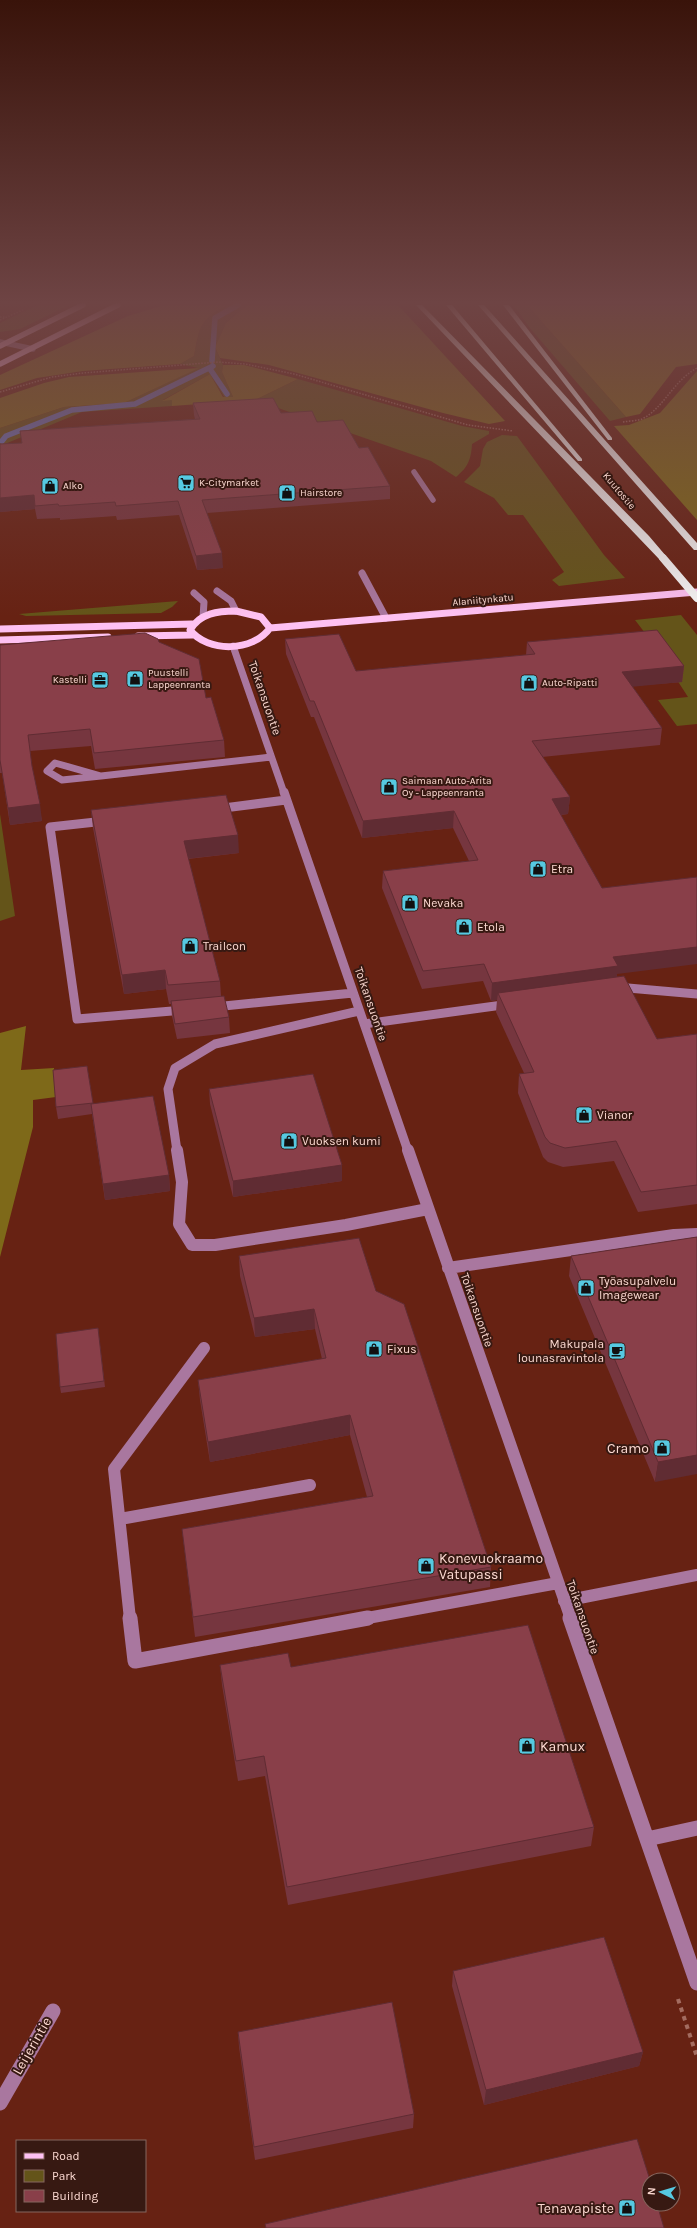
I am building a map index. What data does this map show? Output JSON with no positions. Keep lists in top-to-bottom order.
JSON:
{
  "streets": {
    "highway": ["Kuutostie"],
    "main road": ["Alaniitynkatu"],
    "street": ["Toikansuontie", "Leijerintie"]
  },
  "places": {
    "supermarket": ["K-Citymarket"],
    "shop": [
      "Alko",
      "Hairstore",
      "Puustelli Lappeenranta",
      "Auto-Ripatti",
      "Saimaan Auto-Arita Oy - Lappeenranta",
      "Etra",
      "Nevaka",
      "Etola",
      "Trailcon",
      "Vianor",
      "Vuoksen kumi",
      "Työasupalvelu Imagewear",
      "Fixus",
      "Cramo",
      "Konevuokraamo Vatupassi",
      "Kamux",
      "Tenavapiste"
    ],
    "office": ["Kastelli"],
    "cafe": ["Makupala lounasravintola"]
  },
  "legend": ["Road", "Park", "Building"],
  "north": "left"
}
